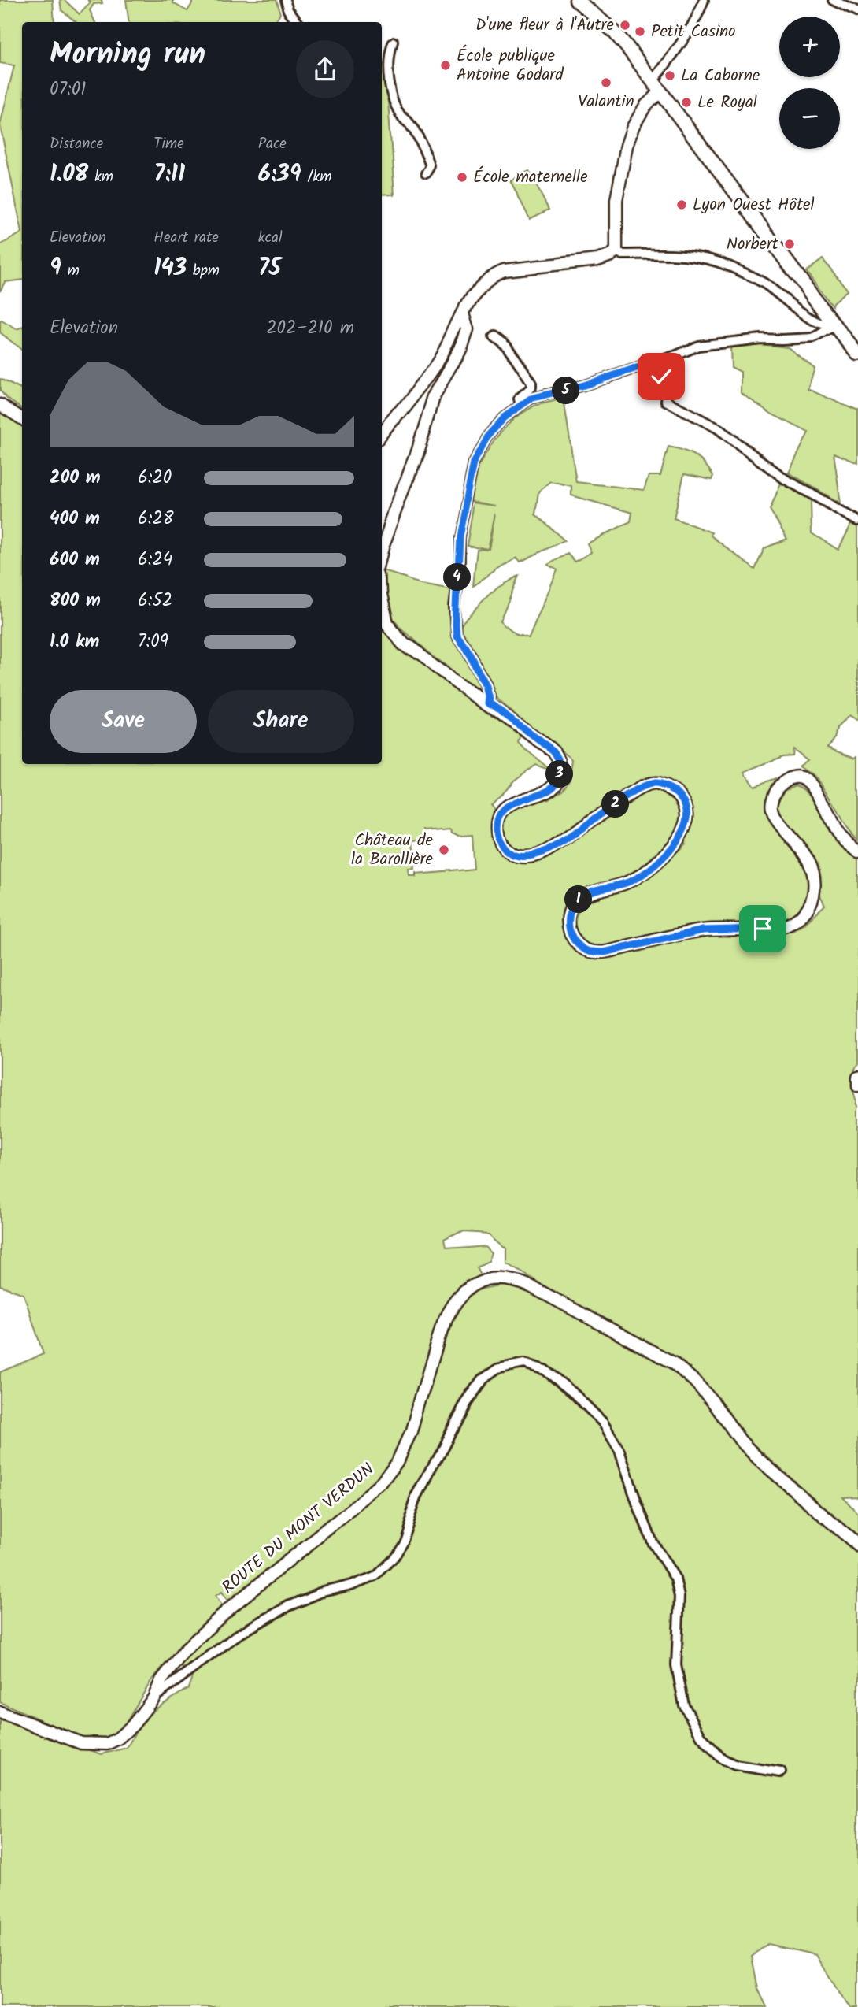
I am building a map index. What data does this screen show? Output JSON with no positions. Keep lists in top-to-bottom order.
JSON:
{
  "streets": {
    "street": ["ROUTE DU MONT VERDUN"]
  },
  "places": [
    "D'une fleur à l'Autre",
    "Petit Casino",
    "École publique Antoine Godard",
    "La Caborne",
    "Valantin",
    "Le Royal",
    "École maternelle",
    "Lyon Ouest Hôtel",
    "Norbert",
    "Château de la Barollière"
  ],
  "page": {
    "map_buttons": ["+", "−"],
    "heading": ["Morning run", "07:01"],
    "stats": [
      ["Distance", "1.08 km"],
      ["Time", "7:11"],
      ["Pace", "6:39 /km"],
      ["Elevation", "9 m"],
      ["Heart rate", "143 bpm"],
      ["kcal", "75"]
    ],
    "chart": ["Elevation", "202–210 m"],
    "pins": [
      "5",
      "4",
      "3",
      "2",
      "1"
    ],
    "list": [
      {
        "name": "200 m",
        "note": "6:20"
      },
      {
        "name": "400 m",
        "note": "6:28"
      },
      {
        "name": "600 m",
        "note": "6:24"
      },
      {
        "name": "800 m",
        "note": "6:52"
      },
      {
        "name": "1.0 km",
        "note": "7:09"
      }
    ],
    "buttons": ["Save", "Share"]
  }
}
